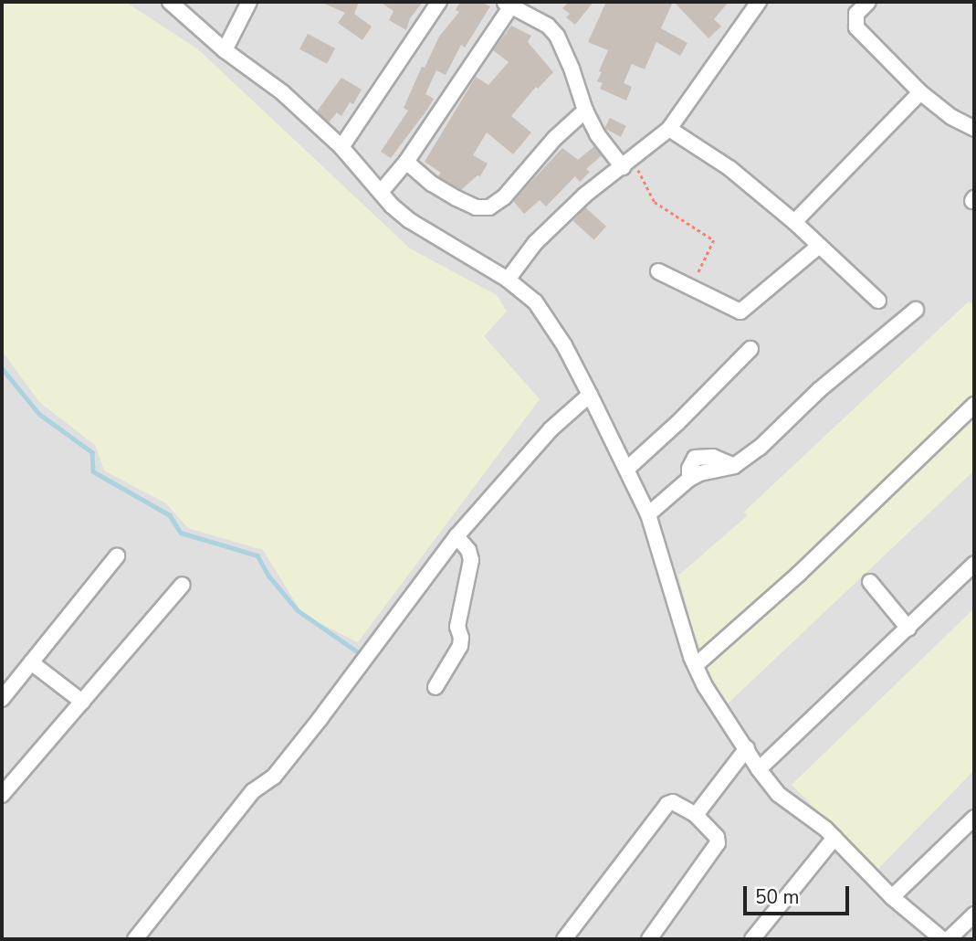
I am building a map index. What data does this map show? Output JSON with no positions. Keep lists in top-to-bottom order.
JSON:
{
  "scale_bar": "50 m"
}
